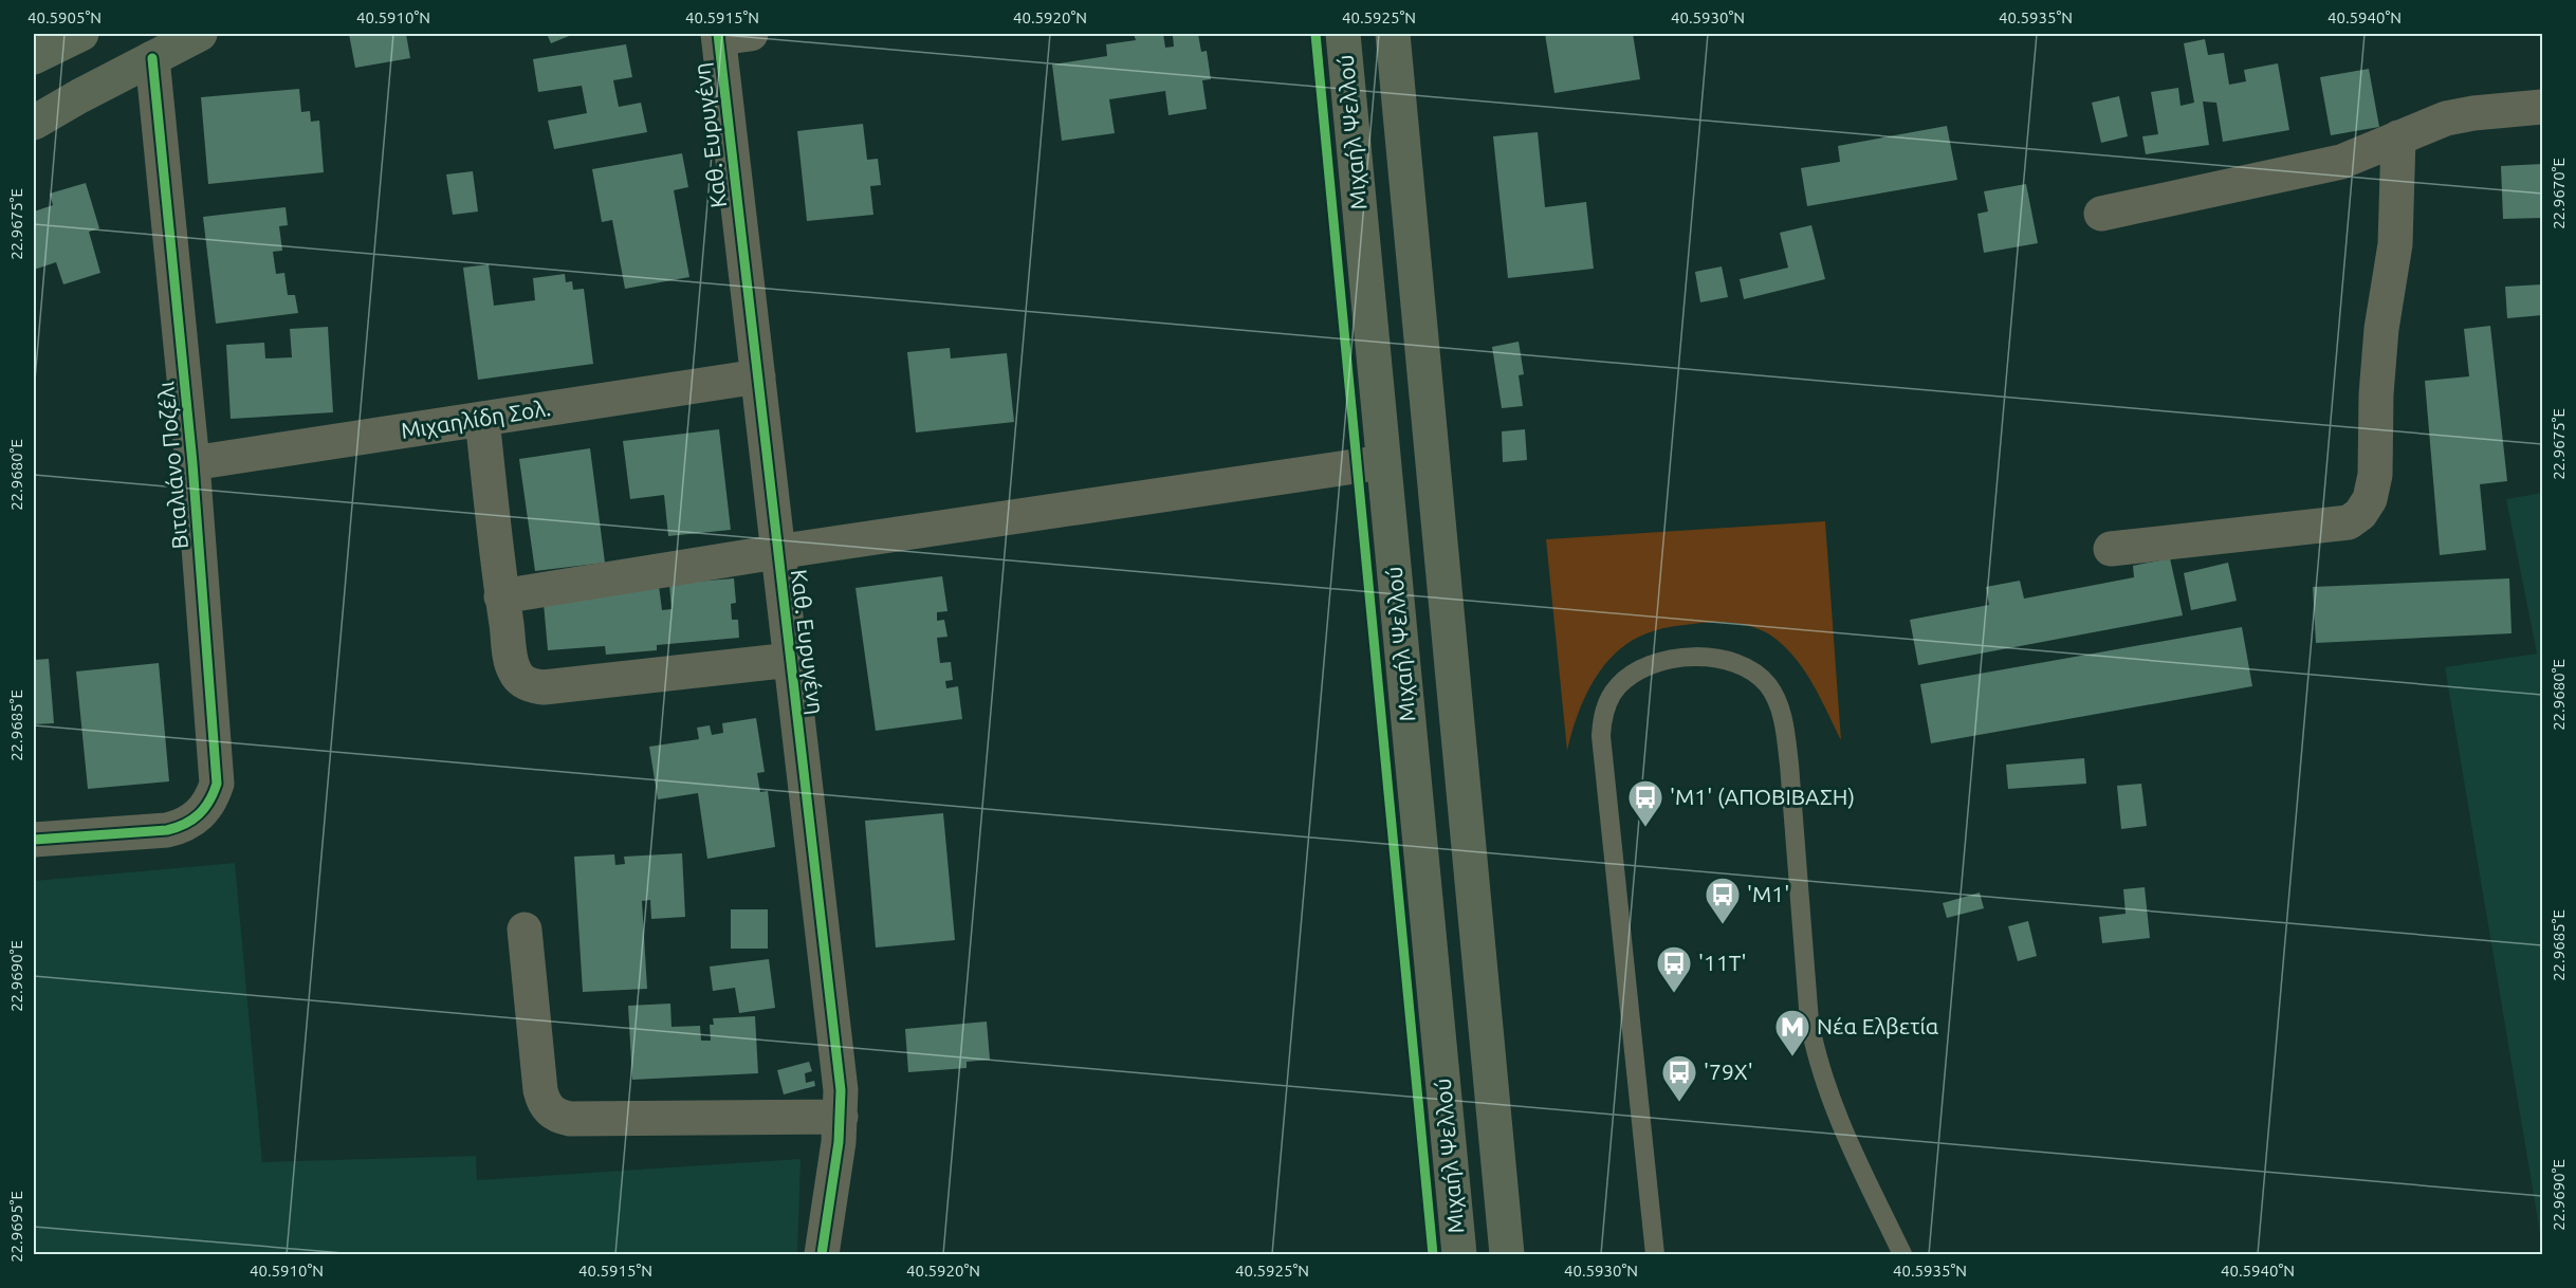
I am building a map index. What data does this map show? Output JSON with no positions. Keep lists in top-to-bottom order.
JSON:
{
  "streets": {
    "main road": ["Μιχαήλ Ψελλού"],
    "street": ["Καθ. Ευρυγένη", "Μιχαηλίδη Σολ.", "Βιταλιάνο Ποζέλι"]
  },
  "crossings": [
    ["Καθ. Ευρυγένη", "Μιχαηλίδη Σολ."],
    ["Μιχαηλίδη Σολ.", "Βιταλιάνο Ποζέλι"]
  ],
  "places": {
    "bus stop": [
      "'Μ1' (ΑΠΟΒΙΒΑΣΗ)",
      "'Μ1'",
      "'11Τ'",
      "'79Χ'"
    ],
    "metro station": ["Νέα Ελβετία"]
  },
  "coordinates": [
    "40.5905°N",
    "40.5910°N",
    "40.5915°N",
    "40.5920°N",
    "40.5925°N",
    "40.5930°N",
    "40.5935°N",
    "40.5940°N",
    "22.9670°E",
    "22.9675°E",
    "22.9680°E",
    "22.9685°E",
    "22.9690°E",
    "22.9695°E"
  ]
}
